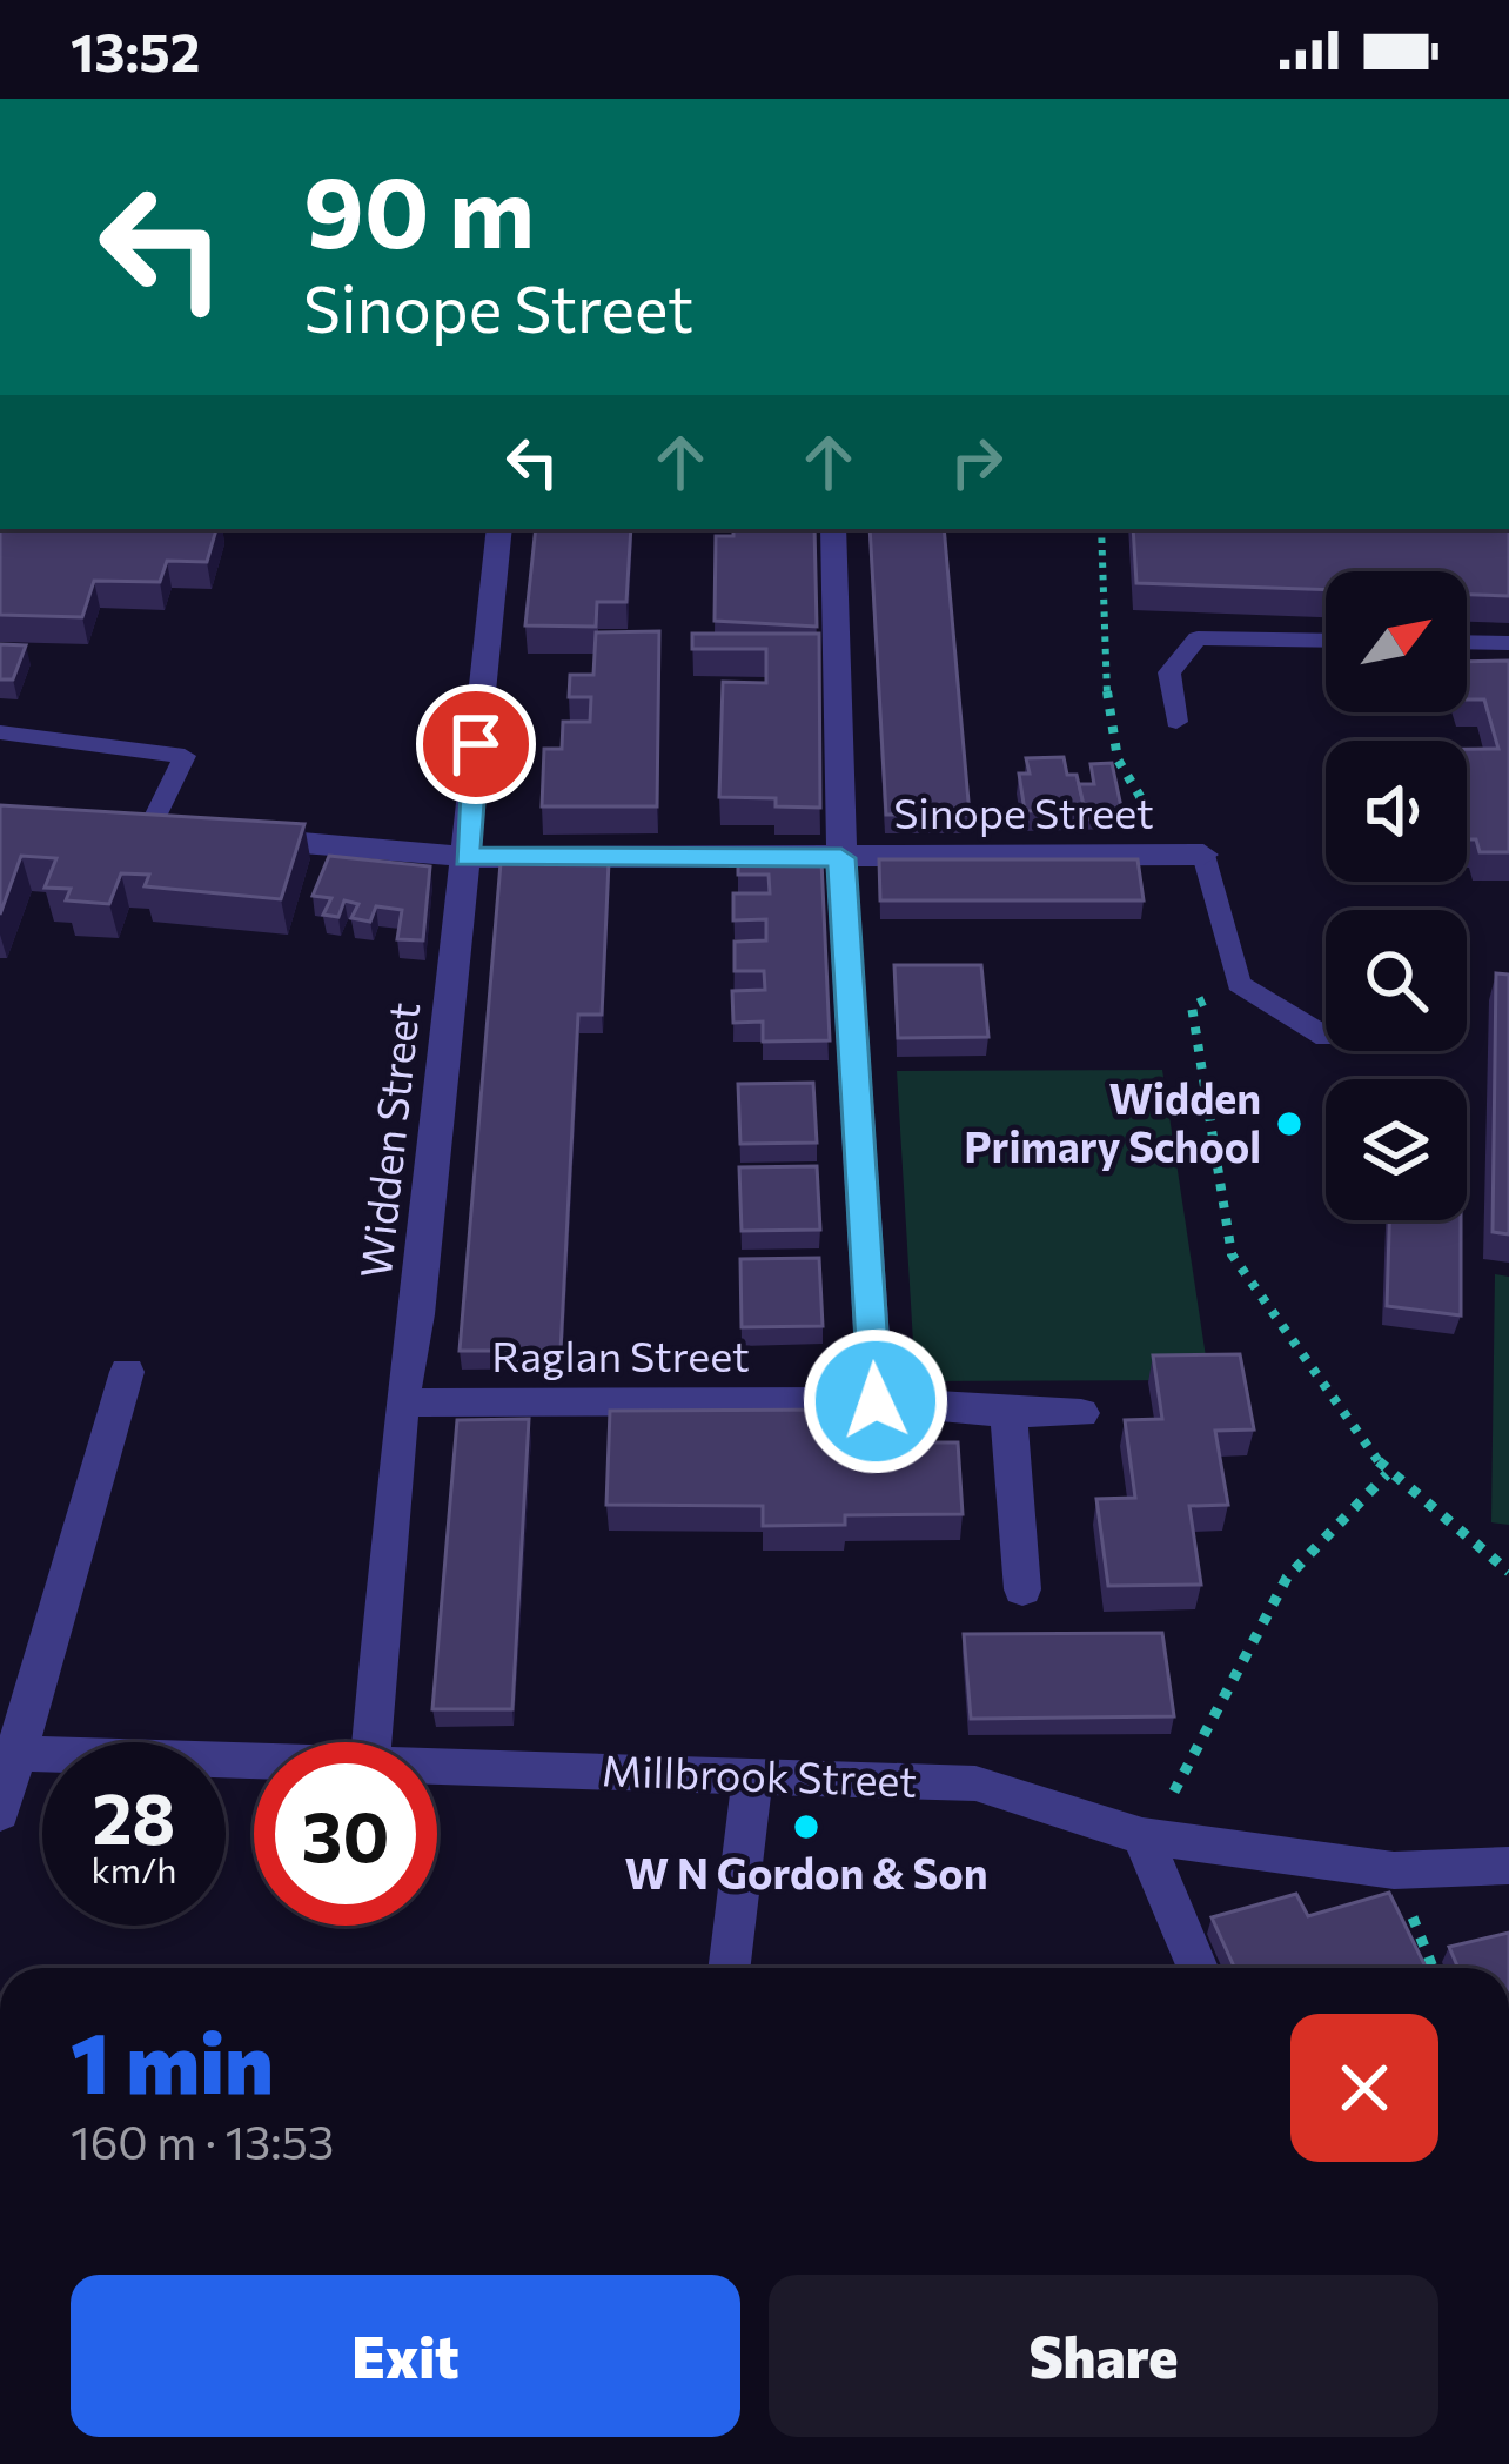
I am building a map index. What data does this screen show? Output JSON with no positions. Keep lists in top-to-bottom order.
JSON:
{
  "streets": {
    "street": [
      "Sinope Street",
      "Widden Street",
      "Raglan Street",
      "Millbrook Street"
    ]
  },
  "crossings": [
    ["Sinope Street", "Widden Street"],
    ["Widden Street", "Raglan Street"]
  ],
  "places": ["Widden Primary School", "W N Gordon & Son"],
  "north": "top right",
  "page": {
    "status": "13:52",
    "turn": ["90 m", "Sinope Street"],
    "speed": "28 km/h",
    "limit": "30",
    "heading": ["1 min", "160 m · 13:53"],
    "buttons": ["Exit", "Share"]
  }
}
